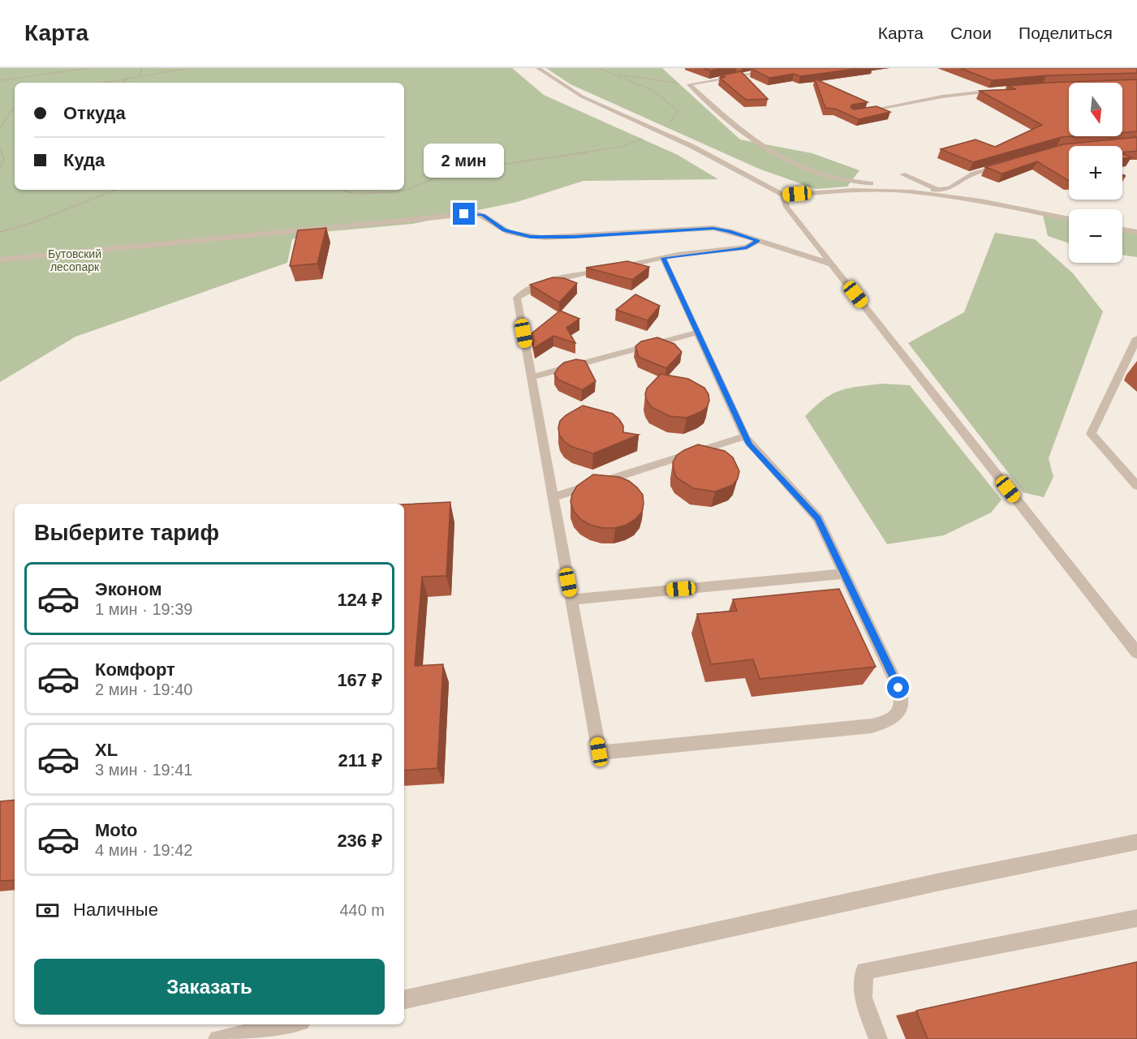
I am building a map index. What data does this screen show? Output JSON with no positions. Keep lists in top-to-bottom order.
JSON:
{
  "parks": ["Бутовский лесопарк"],
  "north": "bottom",
  "page": {
    "header": "Карта",
    "nav": ["Карта", "Слои", "Поделиться"],
    "map_buttons": ["+", "−"],
    "banner": ["Откуда", "Куда"],
    "bubble": "2 мин",
    "heading": "Выберите тариф",
    "list": [
      {
        "name": "Эконом",
        "note": "1 мин · 19:39",
        "value": "124 ₽"
      },
      {
        "name": "Комфорт",
        "note": "2 мин · 19:40",
        "value": "167 ₽"
      },
      {
        "name": "XL",
        "note": "3 мин · 19:41",
        "value": "211 ₽"
      },
      {
        "name": "Moto",
        "note": "4 мин · 19:42",
        "value": "236 ₽"
      }
    ],
    "pay": ["Наличные", "440 m"],
    "buttons": "Заказать"
  }
}
